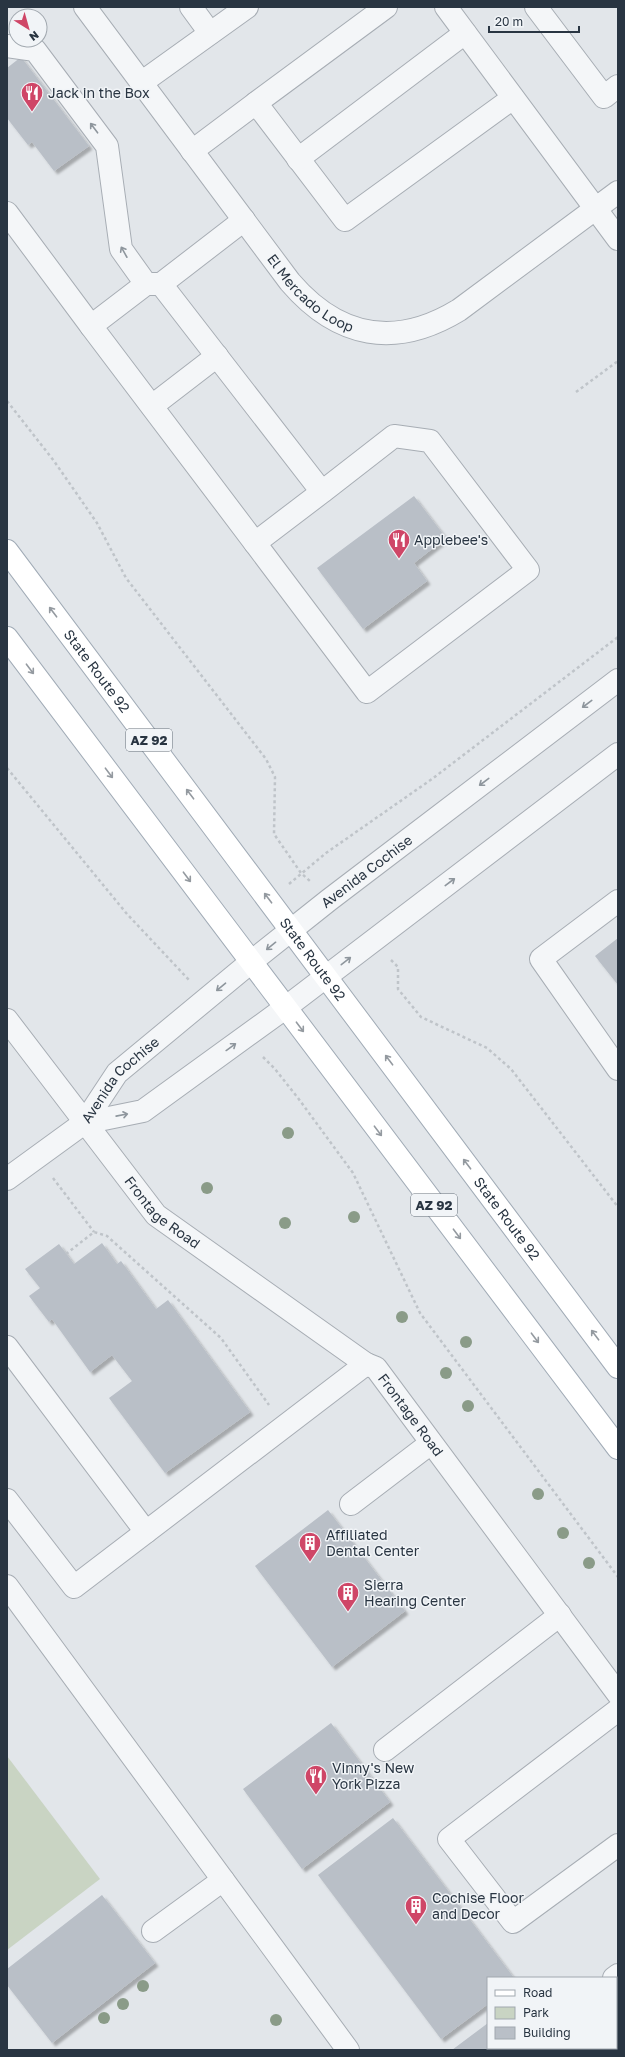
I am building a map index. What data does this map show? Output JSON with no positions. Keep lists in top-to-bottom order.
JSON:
{
  "streets": {
    "main road": ["State Route 92", "AZ 92"],
    "street": ["El Mercado Loop", "Avenida Cochise", "Frontage Road"]
  },
  "crossings": [
    ["State Route 92", "Avenida Cochise"],
    ["AZ 92", "Avenida Cochise"],
    ["Avenida Cochise", "Frontage Road"]
  ],
  "places": {
    "restaurant": ["Jack in the Box", "Applebee's", "Vinny's New York Pizza"],
    "building": ["Affiliated Dental Center", "Sierra Hearing Center", "Cochise Floor and Decor"]
  },
  "legend": ["Road", "Park", "Building"],
  "scale_bar": "20 m",
  "north": "bottom right"
}
